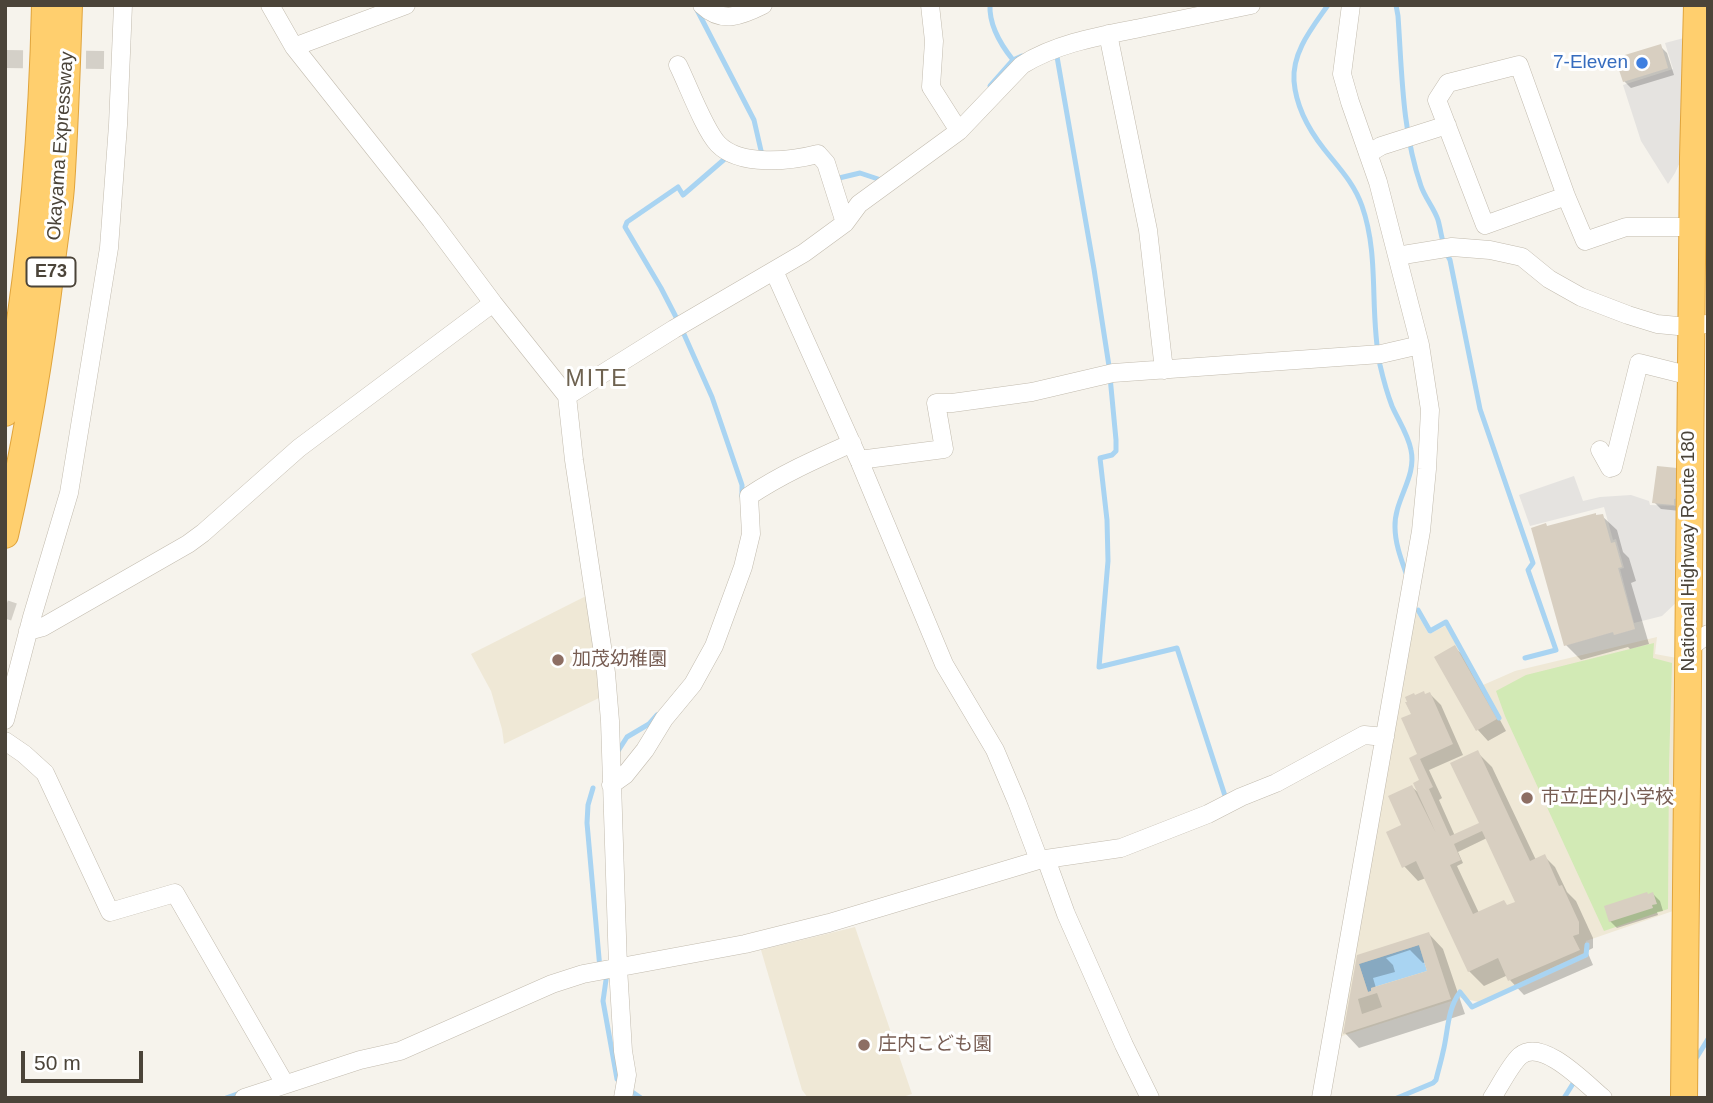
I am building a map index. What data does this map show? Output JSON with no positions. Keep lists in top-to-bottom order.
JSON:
{
  "streets": {
    "highway": ["Okayama Expressway", "E73", "National Highway Route 180"]
  },
  "districts": ["MITE"],
  "places": [
    "7-Eleven",
    "加茂幼稚園",
    "市立庄内小学校",
    "庄内こども園"
  ],
  "scale_bar": "50 m"
}
